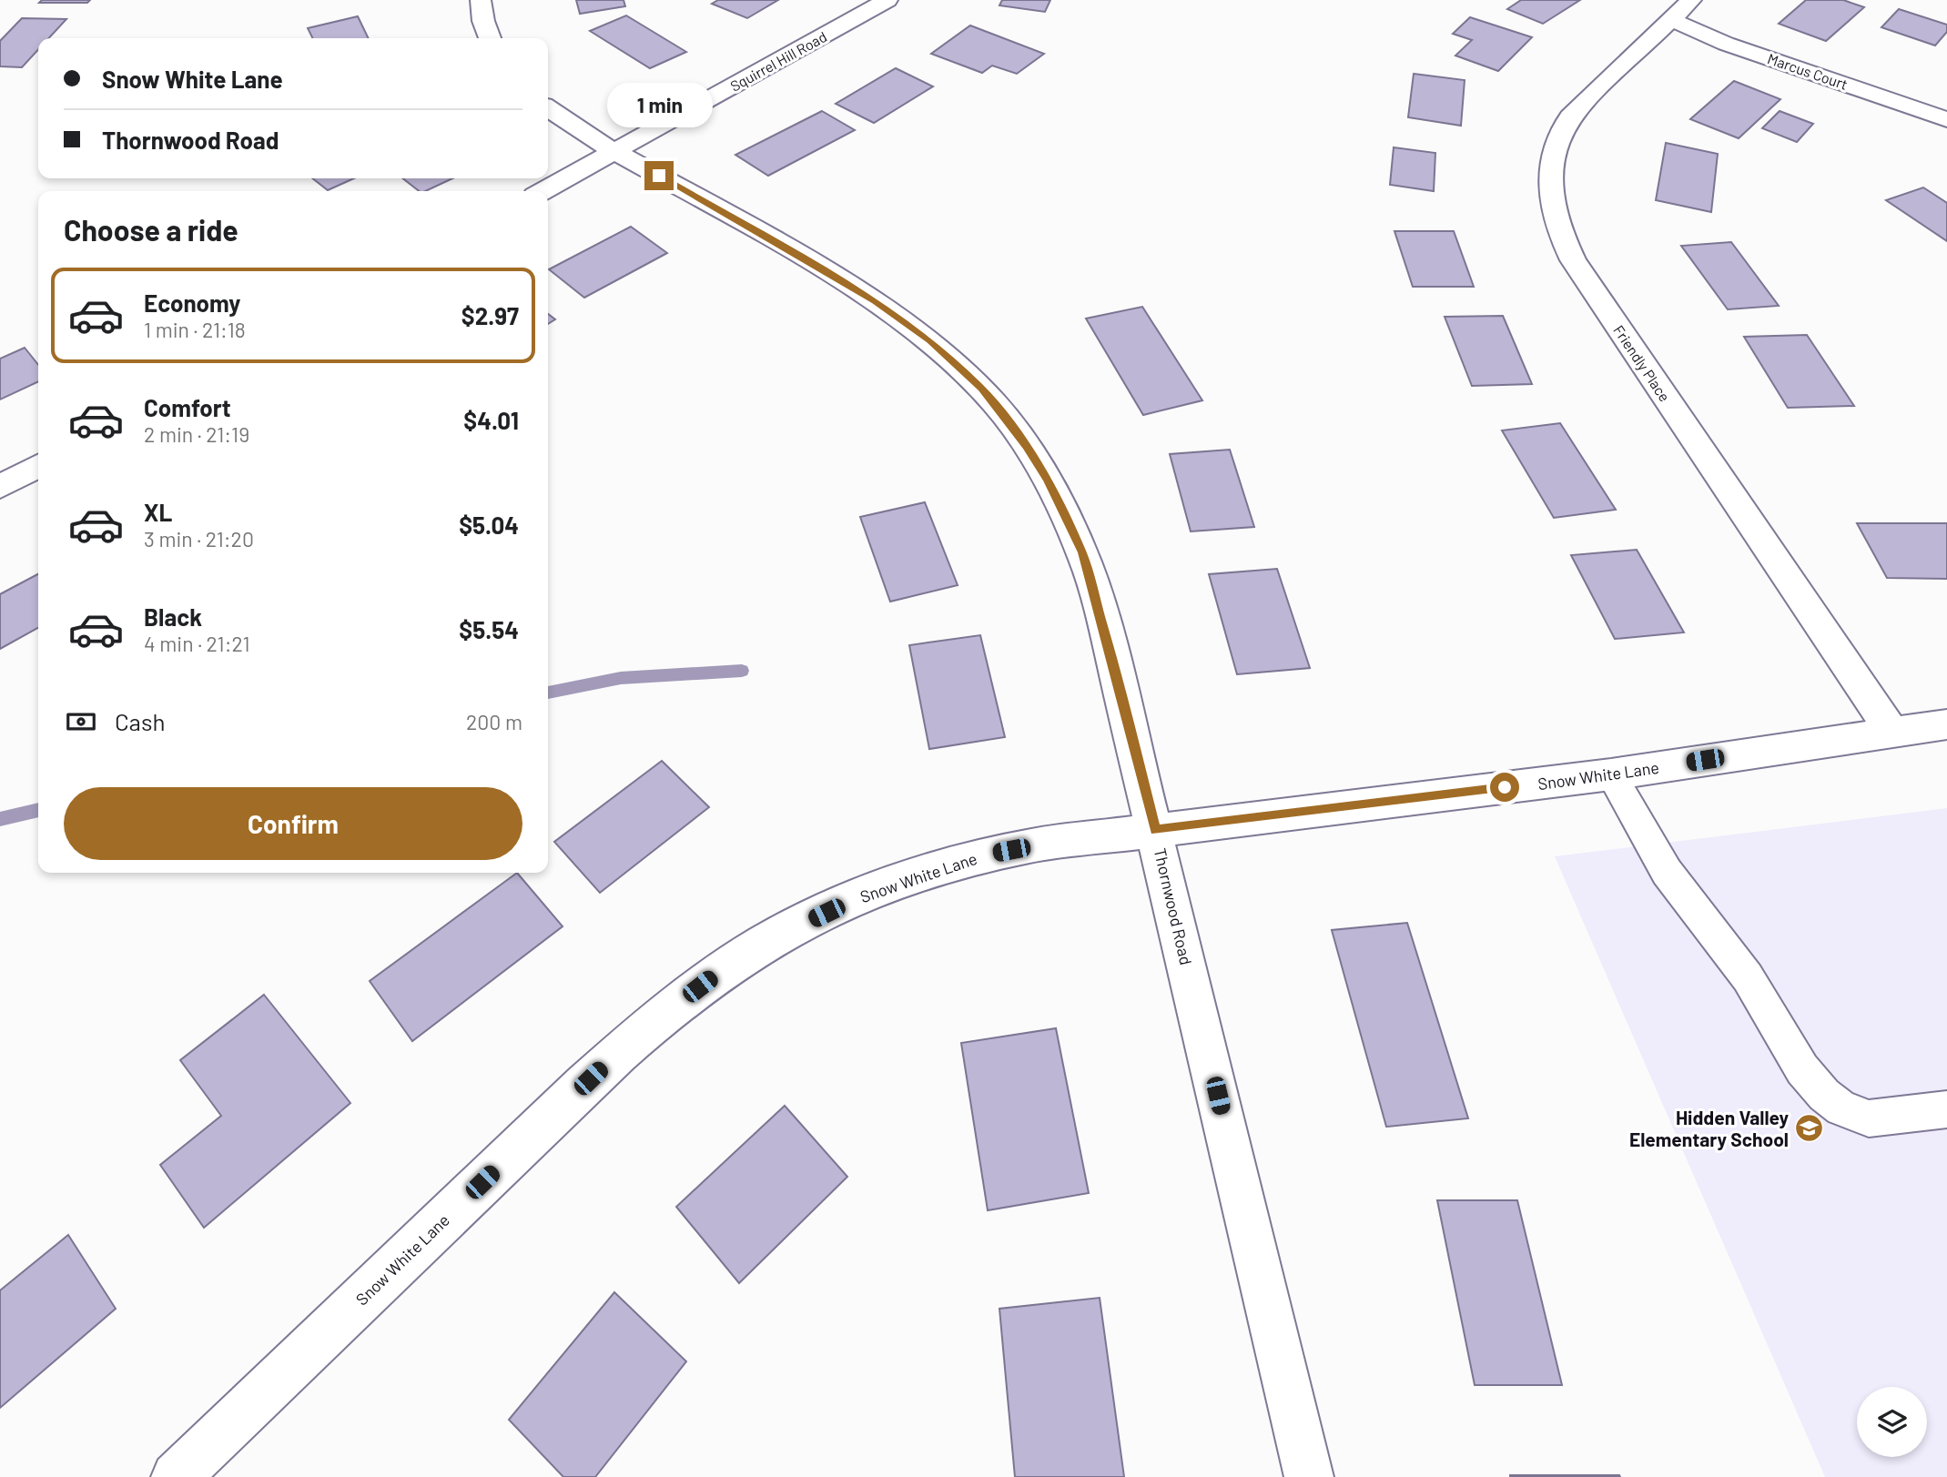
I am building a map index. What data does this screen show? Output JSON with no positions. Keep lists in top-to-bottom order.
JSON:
{
  "streets": {
    "street": [
      "Squirrel Hill Road",
      "Marcus Court",
      "Friendly Place",
      "Snow White Lane",
      "Thornwood Road"
    ]
  },
  "crossings": [
    ["Squirrel Hill Road", "Thornwood Road"],
    ["Marcus Court", "Friendly Place"],
    ["Friendly Place", "Snow White Lane"],
    ["Snow White Lane", "Thornwood Road"]
  ],
  "places": {
    "school or university": ["Hidden Valley Elementary School"]
  },
  "page": {
    "banner": ["Snow White Lane", "Thornwood Road"],
    "bubble": "1 min",
    "heading": "Choose a ride",
    "list": [
      {
        "name": "Economy",
        "note": "1 min · 21:18",
        "value": "$2.97"
      },
      {
        "name": "Comfort",
        "note": "2 min · 21:19",
        "value": "$4.01"
      },
      {
        "name": "XL",
        "note": "3 min · 21:20",
        "value": "$5.04"
      },
      {
        "name": "Black",
        "note": "4 min · 21:21",
        "value": "$5.54"
      }
    ],
    "pay": ["Cash", "200 m"],
    "buttons": "Confirm"
  }
}
